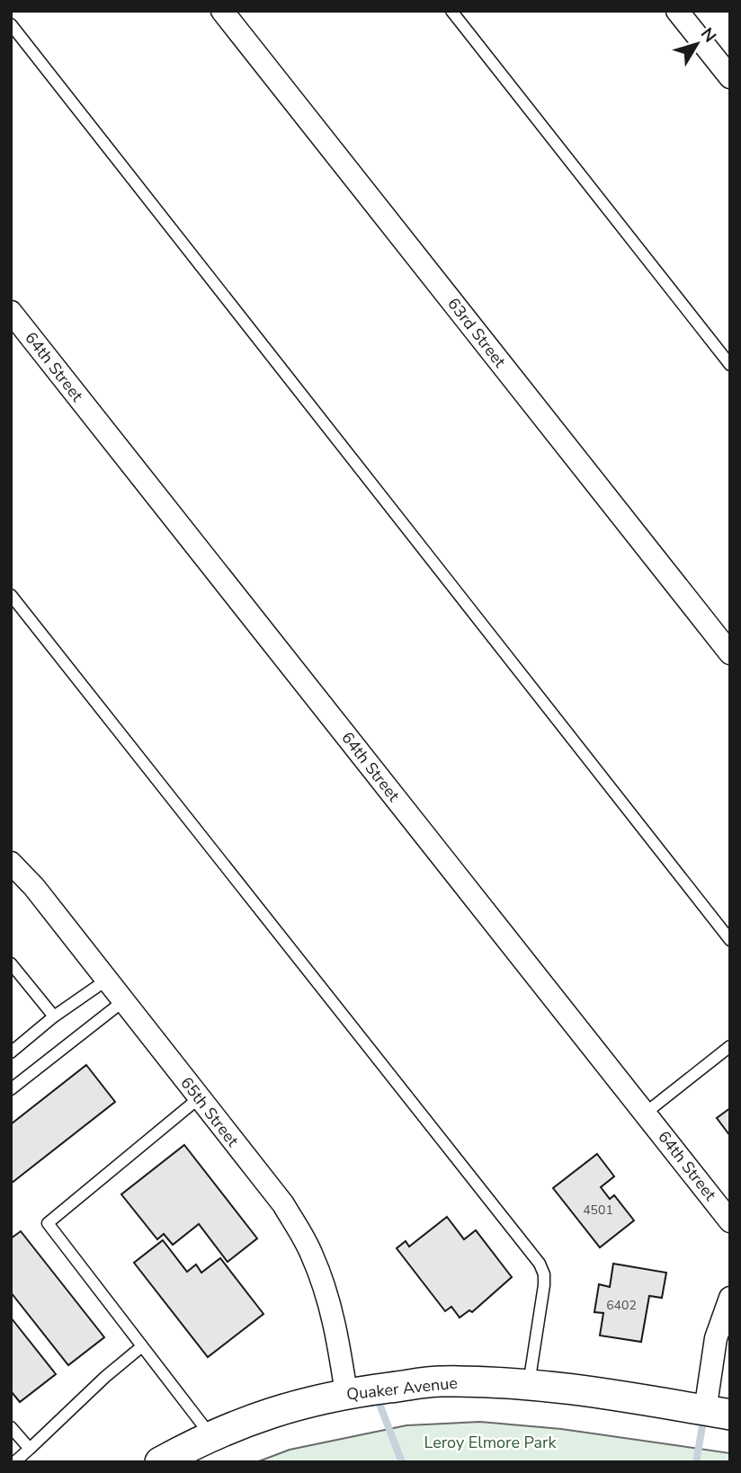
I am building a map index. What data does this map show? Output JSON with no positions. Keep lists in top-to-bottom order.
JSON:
{
  "streets": {
    "main road": ["Quaker Avenue"],
    "street": ["63rd Street", "64th Street", "65th Street"]
  },
  "crossings": [
    ["65th Street", "Quaker Avenue"]
  ],
  "parks": ["Leroy Elmore Park"],
  "house_numbers": ["4501", "6402"],
  "north": "top right"
}
